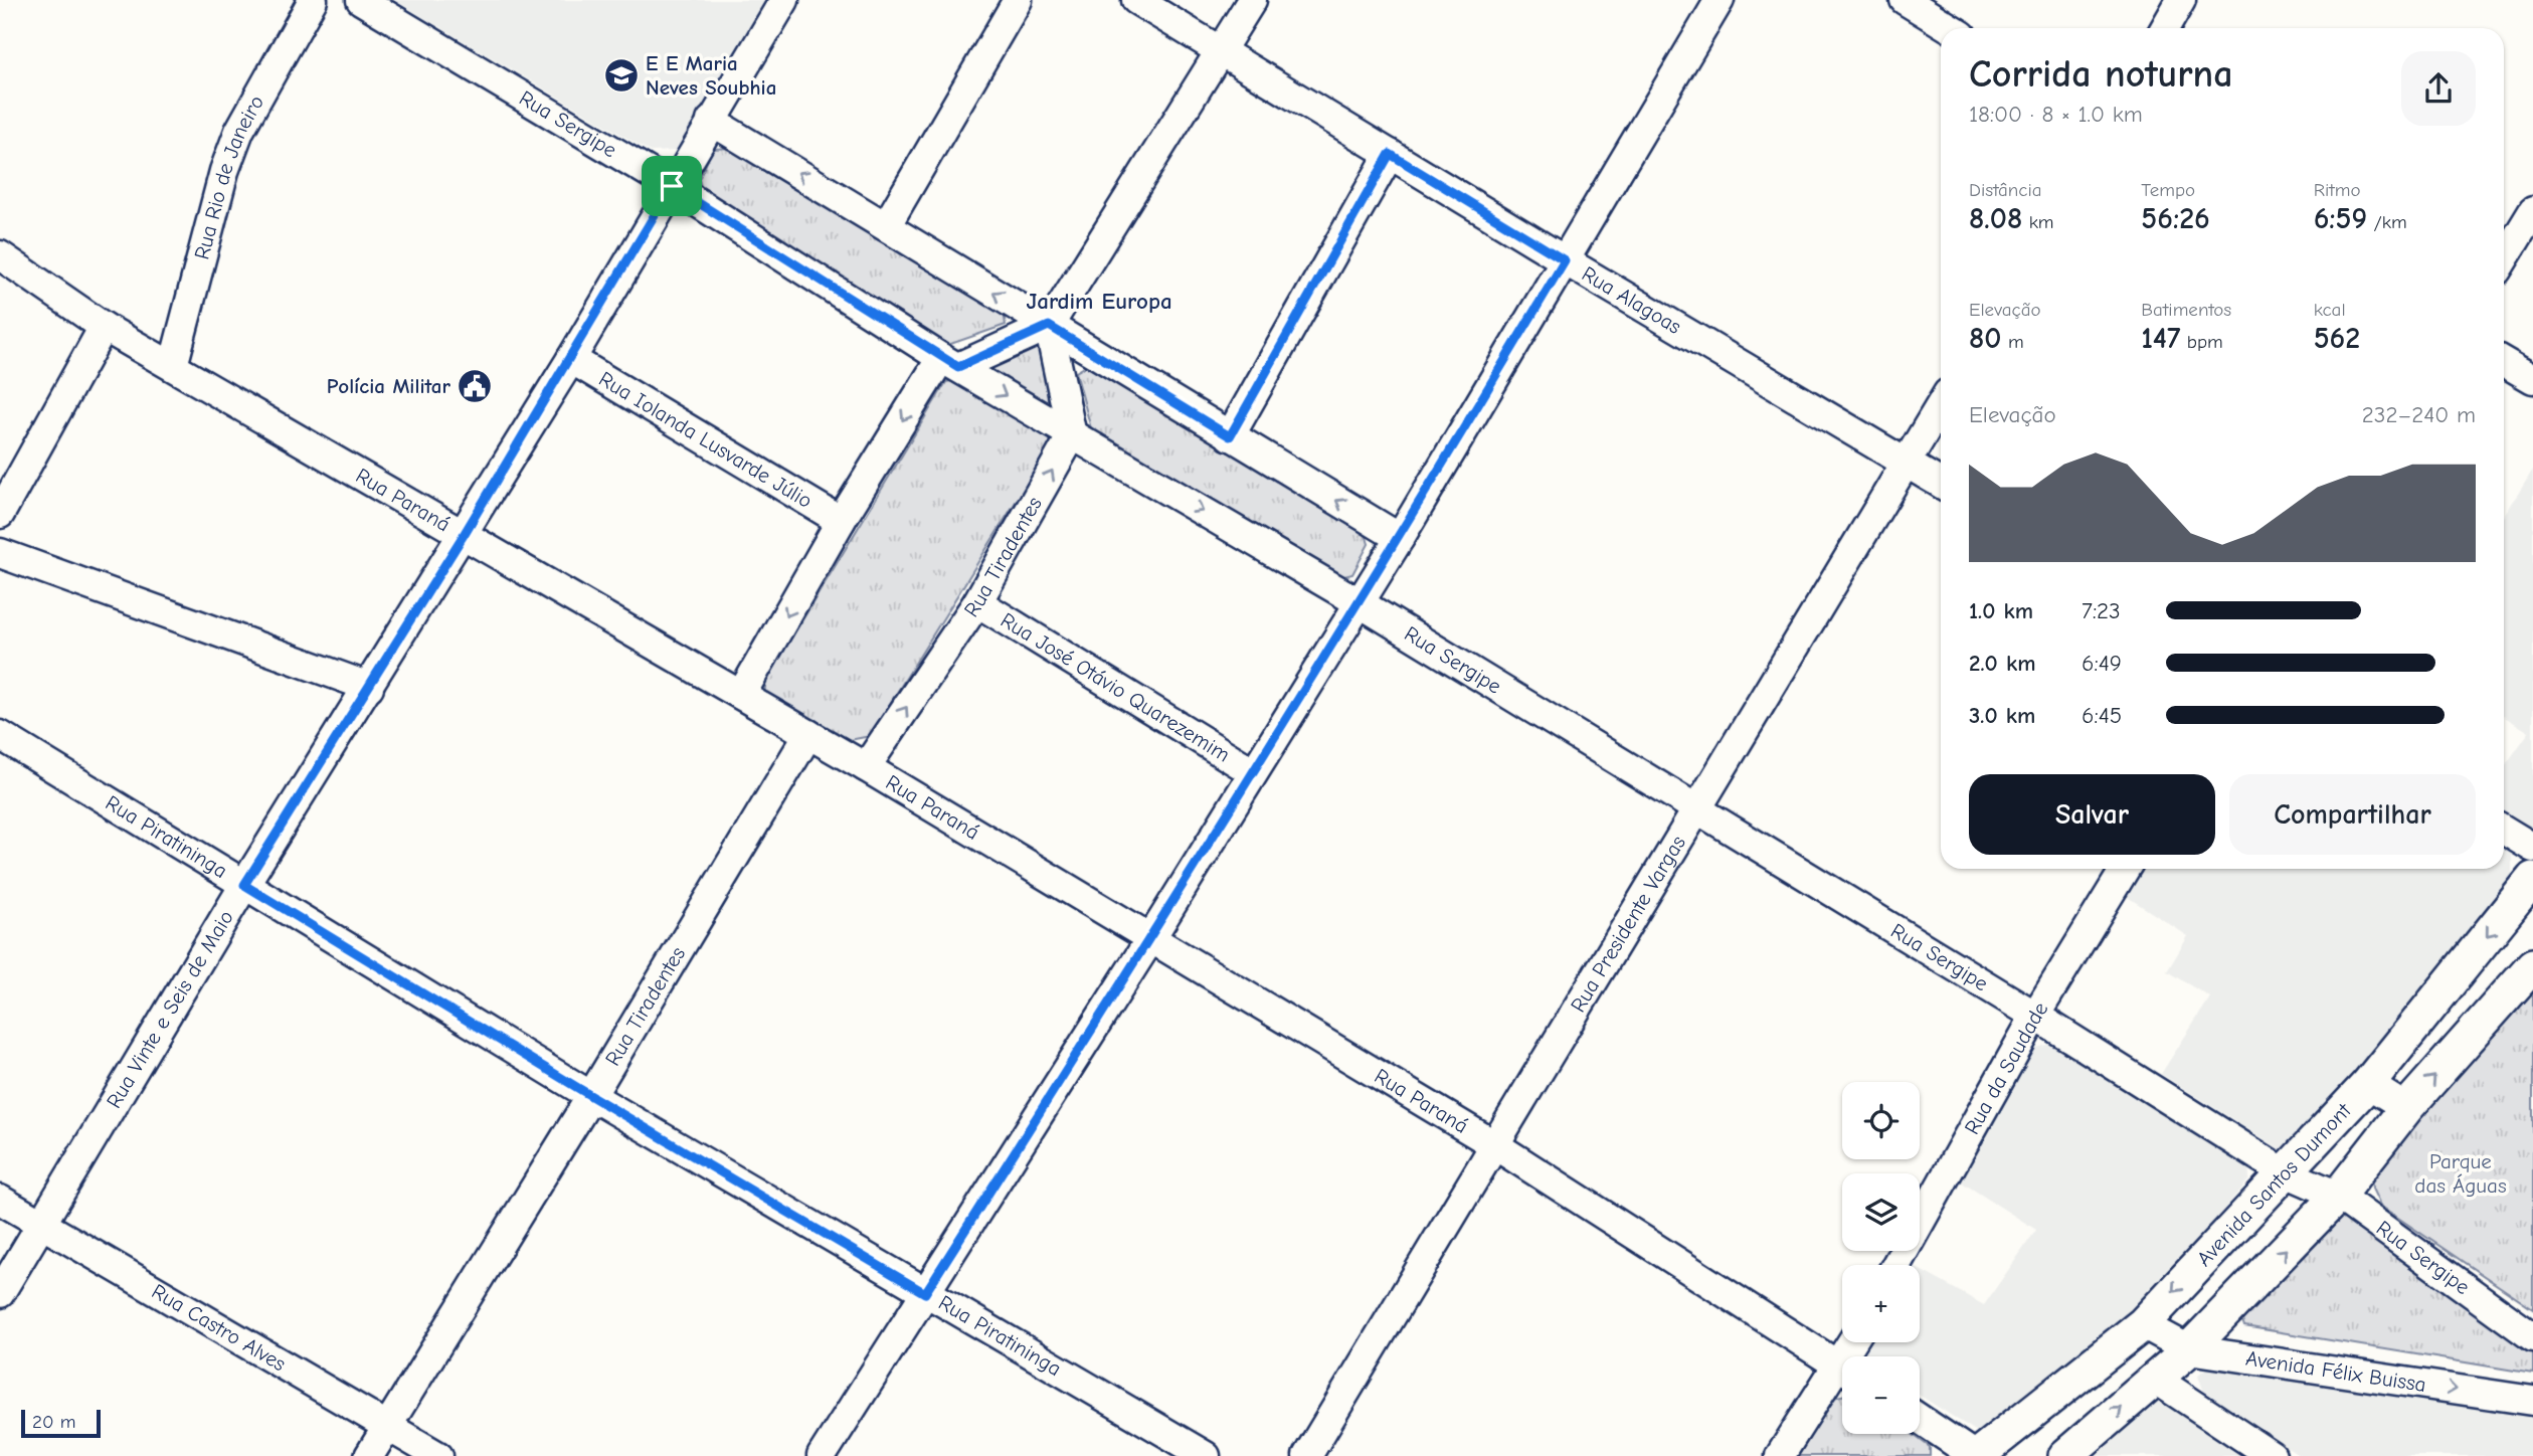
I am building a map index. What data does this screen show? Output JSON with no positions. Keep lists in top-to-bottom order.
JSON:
{
  "streets": {
    "street": [
      "Rua Sergipe",
      "Rua Rio de Janeiro",
      "Rua Alagoas",
      "Rua Iolanda Lusvarde Júlio",
      "Rua Paraná",
      "Rua Tiradentes",
      "Rua José Otávio Quarezemim",
      "Rua Piratininga",
      "Rua Presidente Vargas",
      "Rua Vinte e Seis de Maio",
      "Rua da Saudade",
      "Avenida Santos Dumont",
      "Rua Castro Alves",
      "Avenida Félix Buissa"
    ]
  },
  "crossings": [
    ["Rua Sergipe", "Rua Tiradentes"],
    ["Rua Sergipe", "Rua Presidente Vargas"],
    ["Rua Sergipe", "Rua Vinte e Seis de Maio"],
    ["Rua Sergipe", "Rua da Saudade"],
    ["Rua Sergipe", "Avenida Santos Dumont"],
    ["Rua Rio de Janeiro", "Rua Paraná"],
    ["Rua Alagoas", "Rua Presidente Vargas"],
    ["Rua Iolanda Lusvarde Júlio", "Rua Vinte e Seis de Maio"],
    ["Rua Paraná", "Rua Tiradentes"],
    ["Rua Paraná", "Rua Presidente Vargas"],
    ["Rua Paraná", "Rua Vinte e Seis de Maio"],
    ["Rua Tiradentes", "Rua José Otávio Quarezemim"],
    ["Rua Tiradentes", "Rua Piratininga"],
    ["Rua Tiradentes", "Rua Castro Alves"],
    ["Rua Piratininga", "Rua Vinte e Seis de Maio"],
    ["Rua Vinte e Seis de Maio", "Rua Castro Alves"],
    ["Avenida Santos Dumont", "Avenida Félix Buissa"]
  ],
  "districts": ["Jardim Europa"],
  "parks": ["Parque das Águas"],
  "places": {
    "school or university": ["E E Maria Neves Soubhia"],
    "public building": ["Polícia Militar"]
  },
  "scale_bar": "20 m",
  "page": {
    "heading": ["Corrida noturna", "18:00 · 8 × 1.0 km"],
    "stats": [
      ["Distância", "8.08 km"],
      ["Tempo", "56:26"],
      ["Ritmo", "6:59 /km"],
      ["Elevação", "80 m"],
      ["Batimentos", "147 bpm"],
      ["kcal", "562"]
    ],
    "chart": ["Elevação", "232–240 m"],
    "list": [
      {
        "name": "1.0 km",
        "note": "7:23"
      },
      {
        "name": "2.0 km",
        "note": "6:49"
      },
      {
        "name": "3.0 km",
        "note": "6:45"
      }
    ],
    "buttons": ["Salvar", "Compartilhar"],
    "map_buttons": ["+", "−"],
    "scale": "20 m"
  }
}
